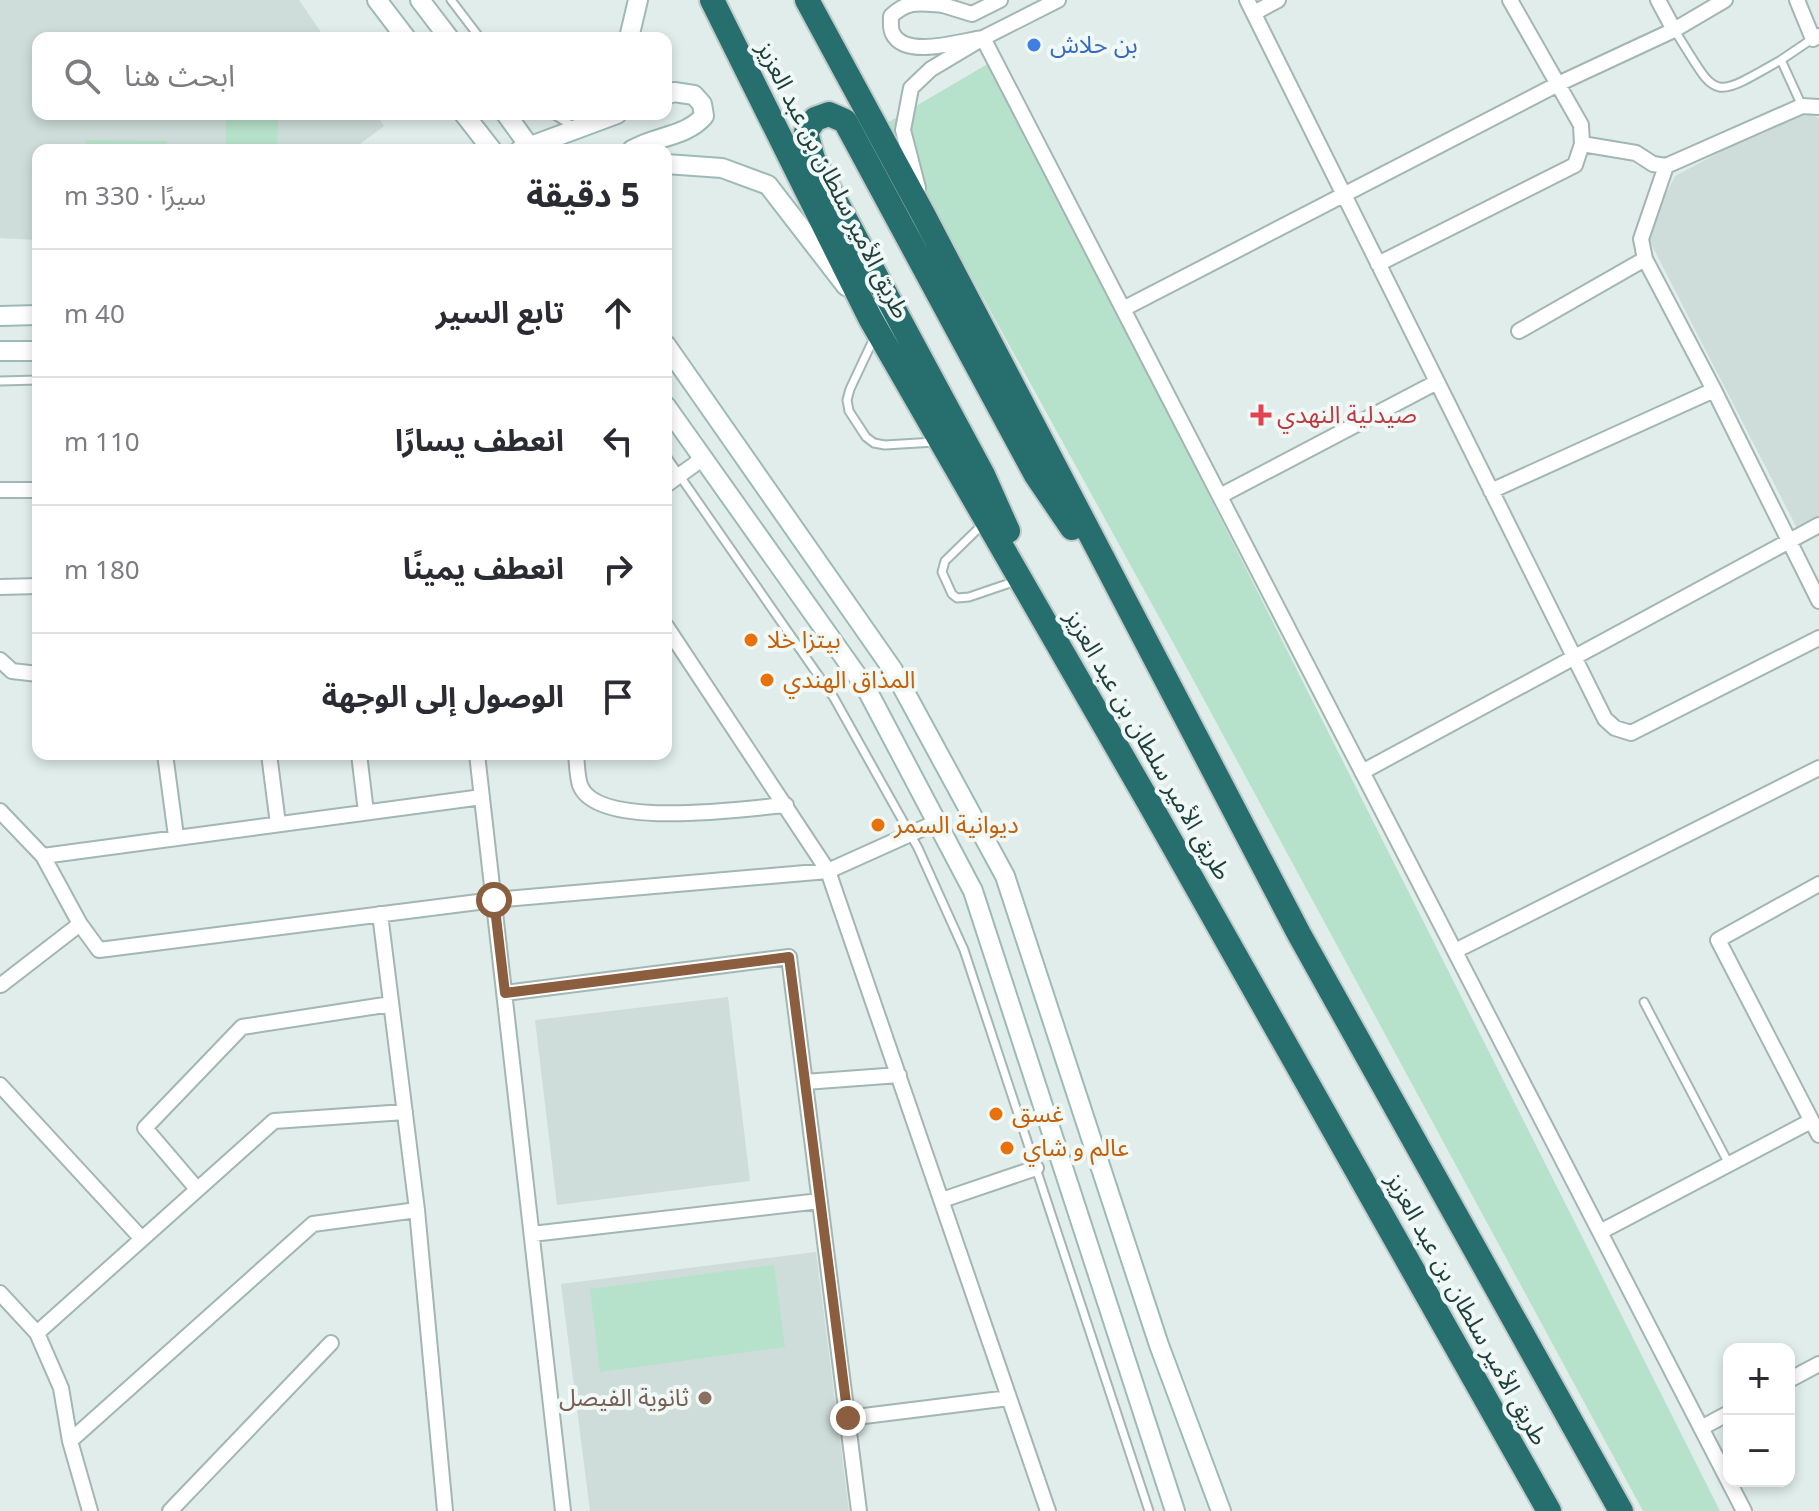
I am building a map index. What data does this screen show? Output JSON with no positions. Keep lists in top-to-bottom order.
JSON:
{
  "streets": {
    "highway": ["طريق الأمير سلطان بن عبد العزيز"]
  },
  "places": {
    "other": [
      "بن حلاش",
      "بيتزا خلا",
      "المذاق الهندي",
      "ديوانية السمر",
      "غسق",
      "عالم و شاي",
      "ثانوية الفيصل"
    ],
    "health": ["صيدلية النهدي"]
  },
  "page": {
    "search": "ابحث هنا",
    "heading": ["5 دقيقة", "سيرًا · 330 m"],
    "list": [
      ["تابع السير", "40 m"],
      ["انعطف يسارًا", "110 m"],
      ["انعطف يمينًا", "180 m"],
      "الوصول إلى الوجهة"
    ],
    "map_buttons": ["+", "−"]
  }
}
